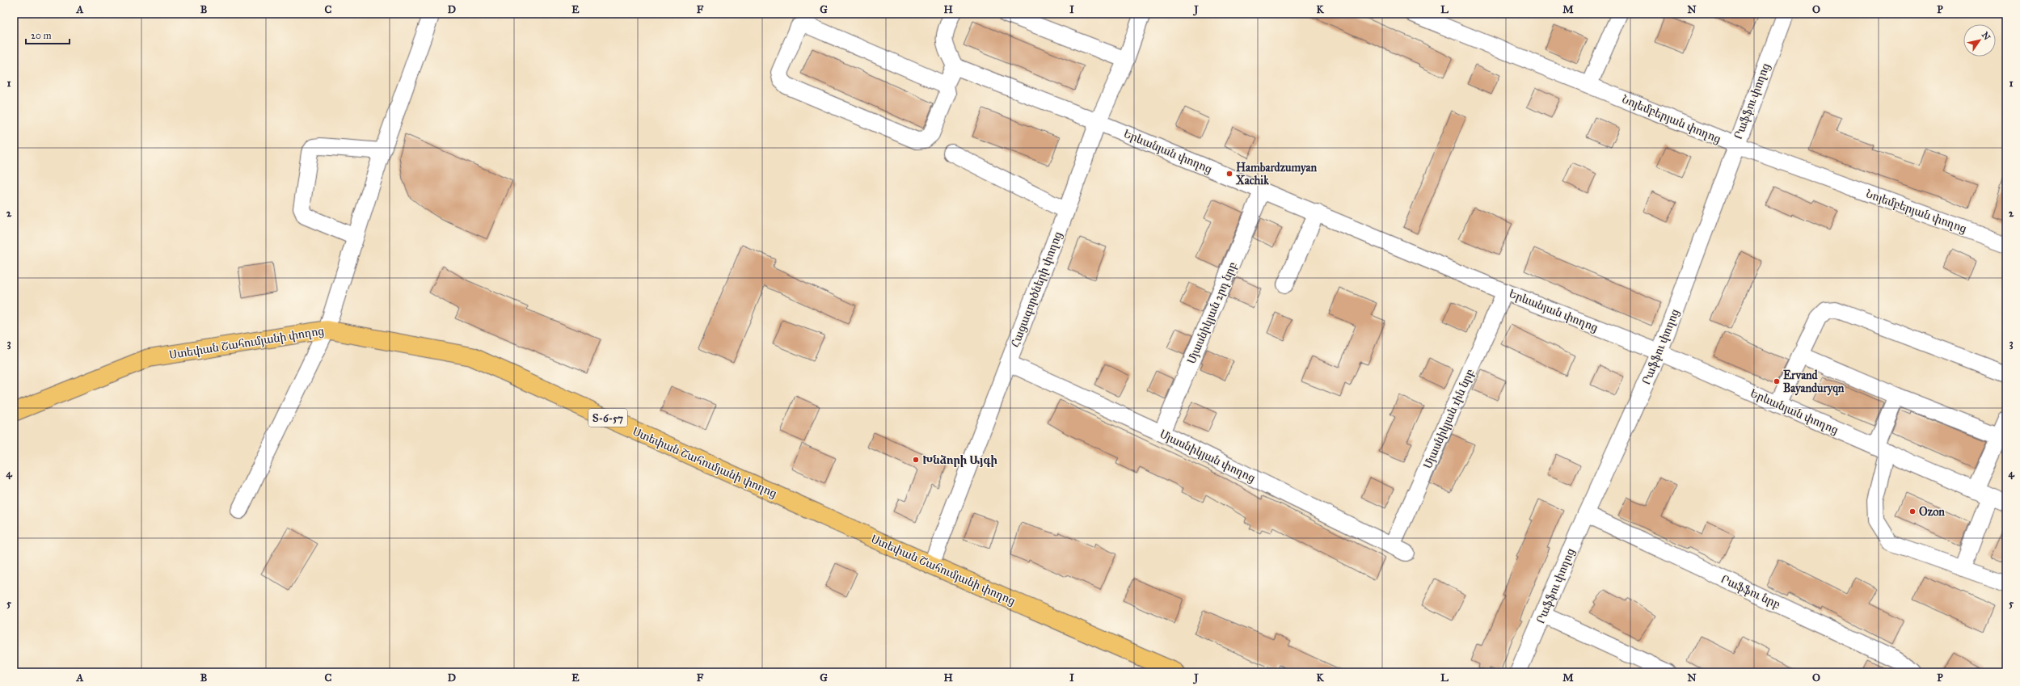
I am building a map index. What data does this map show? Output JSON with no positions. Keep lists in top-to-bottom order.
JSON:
{
  "streets": {
    "main road": ["Ստեփան Շահումյանի փողոց", "Տ-6-57"],
    "street": [
      "Րաֆֆու փողոց",
      "Նոյեմբերյան փողոց",
      "Երևանյան փողոց",
      "Հացագործների փողոց",
      "Մյասնիկյան 2րդ նրբ",
      "Մյասնիկյան 1ին նրբ",
      "Մյասնիկյան փողոց",
      "Րաֆֆու նրբ"
    ]
  },
  "crossings": [
    ["Րաֆֆու փողոց", "Նոյեմբերյան փողոց"],
    ["Րաֆֆու փողոց", "Երևանյան փողոց"],
    ["Րաֆֆու փողոց", "Րաֆֆու նրբ"],
    ["Երևանյան փողոց", "Հացագործների փողոց"],
    ["Երևանյան փողոց", "Մյասնիկյան 2րդ նրբ"],
    ["Երևանյան փողոց", "Մյասնիկյան 1ին նրբ"],
    ["Հացագործների փողոց", "Ստեփան Շահումյանի փողոց"],
    ["Հացագործների փողոց", "Մյասնիկյան փողոց"],
    ["Մյասնիկյան 2րդ նրբ", "Մյասնիկյան փողոց"],
    ["Մյասնիկյան 1ին նրբ", "Մյասնիկյան փողոց"]
  ],
  "places": [
    "Hambardzumyan Xachik",
    "Ervand Bayanduryqn",
    "Խնձորի Այգի",
    "Ozon"
  ],
  "scale_bar": "20 m",
  "north": "top right",
  "grid": {
    "columns": [
      "A",
      "B",
      "C",
      "D",
      "E",
      "F",
      "G",
      "H",
      "I",
      "J",
      "K",
      "L",
      "M",
      "N",
      "O",
      "P"
    ],
    "rows": [
      "1",
      "2",
      "3",
      "4",
      "5"
    ]
  }
}
